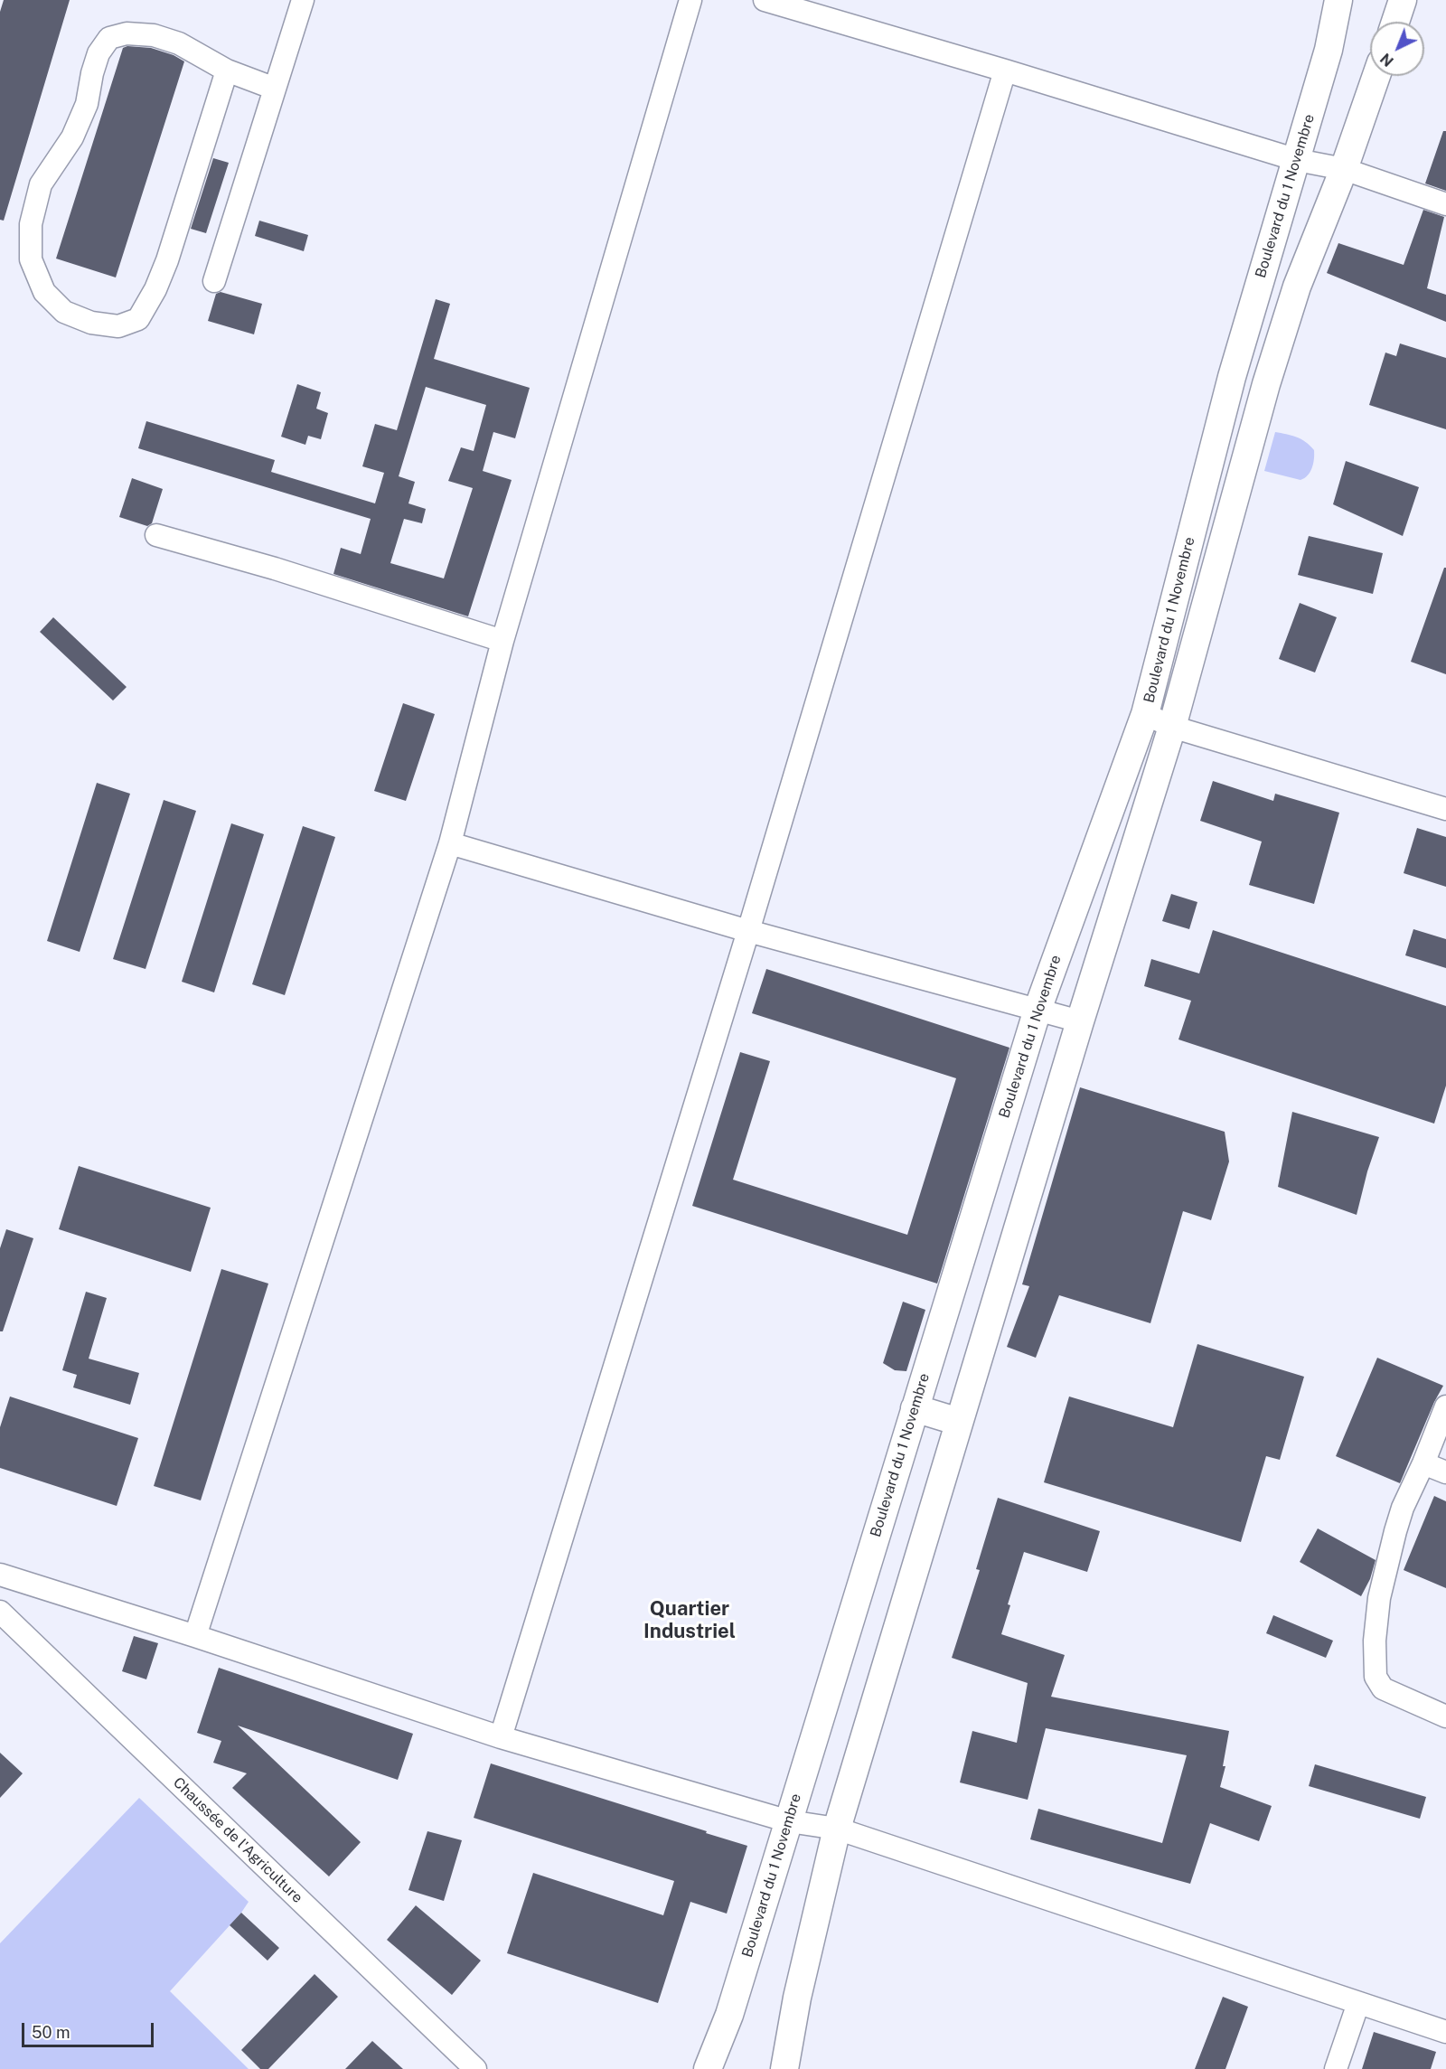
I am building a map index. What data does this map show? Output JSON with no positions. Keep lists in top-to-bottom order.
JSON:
{
  "streets": {
    "main road": ["Boulevard du 1 Novembre"],
    "street": ["Chaussée de l'Agriculture"]
  },
  "districts": ["Quartier Industriel"],
  "scale_bar": "50 m",
  "north": "bottom left"
}
